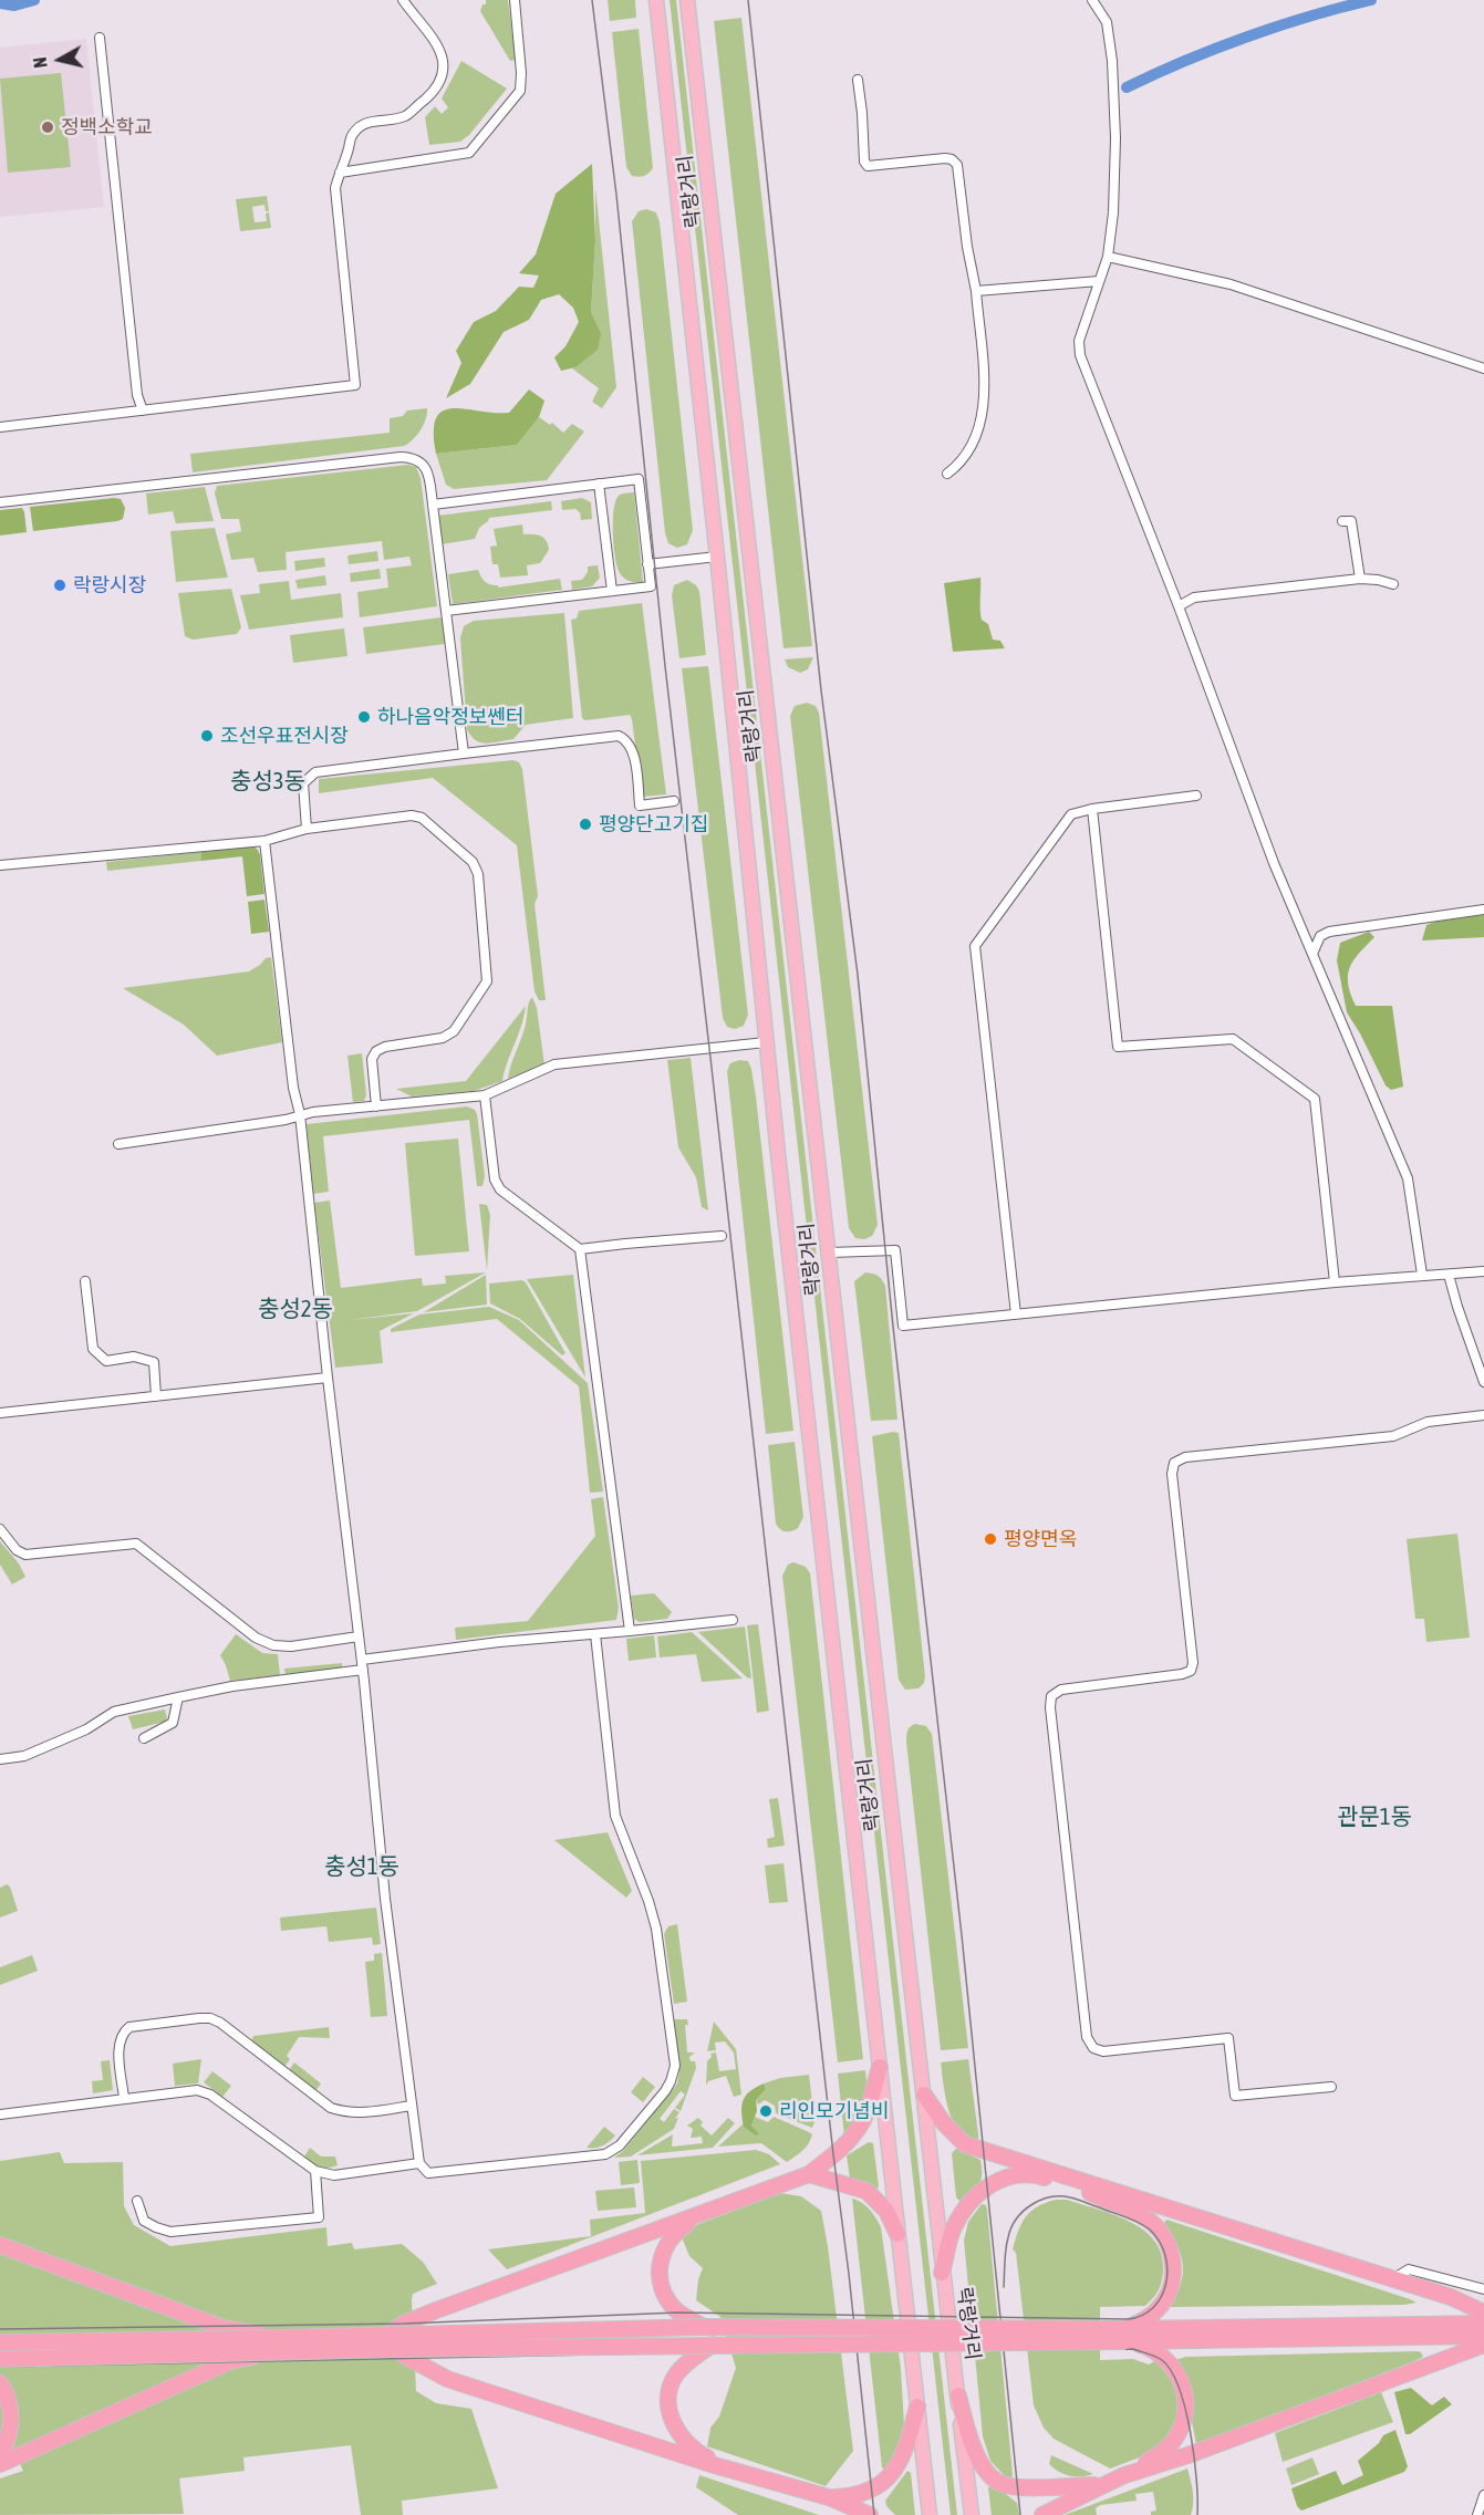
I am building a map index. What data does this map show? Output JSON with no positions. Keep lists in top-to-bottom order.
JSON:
{
  "streets": {
    "main road": ["락랑거리"]
  },
  "districts": [
    "충성3동",
    "충성2동",
    "관문1동",
    "충성1동"
  ],
  "places": [
    "정백소학교",
    "락랑시장",
    "하나음악정보쎈터",
    "조선우표전시장",
    "평양단고기집",
    "평양면옥",
    "리인모기념비"
  ],
  "north": "left"
}
